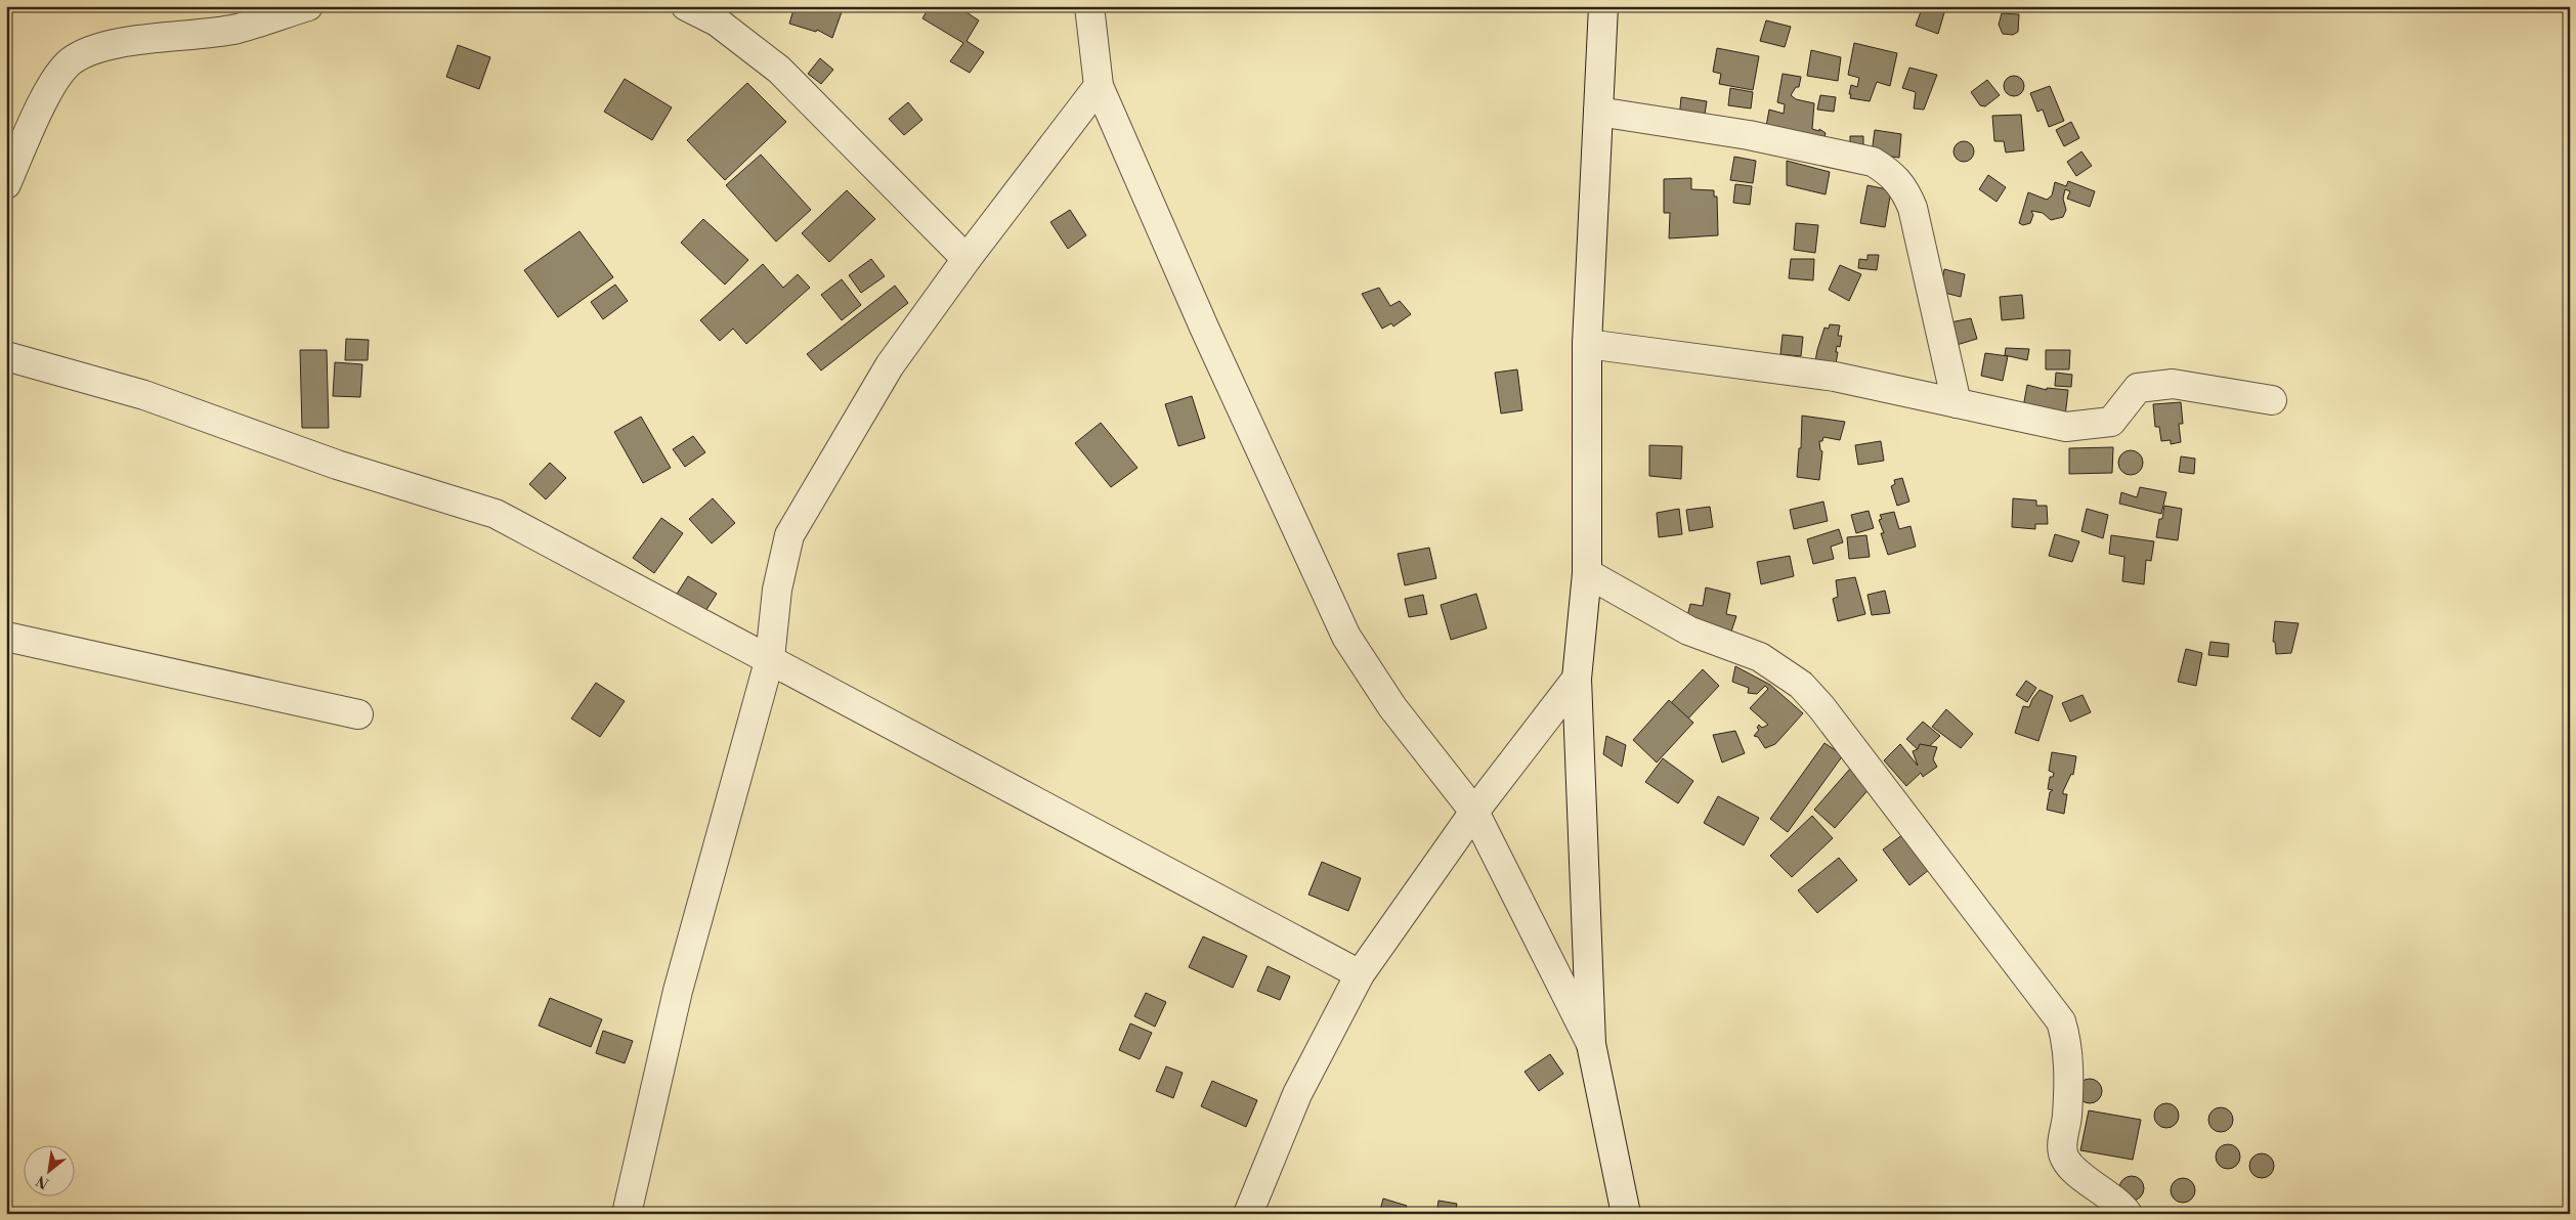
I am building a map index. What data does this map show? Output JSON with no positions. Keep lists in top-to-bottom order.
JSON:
{
  "north": "bottom left"
}
